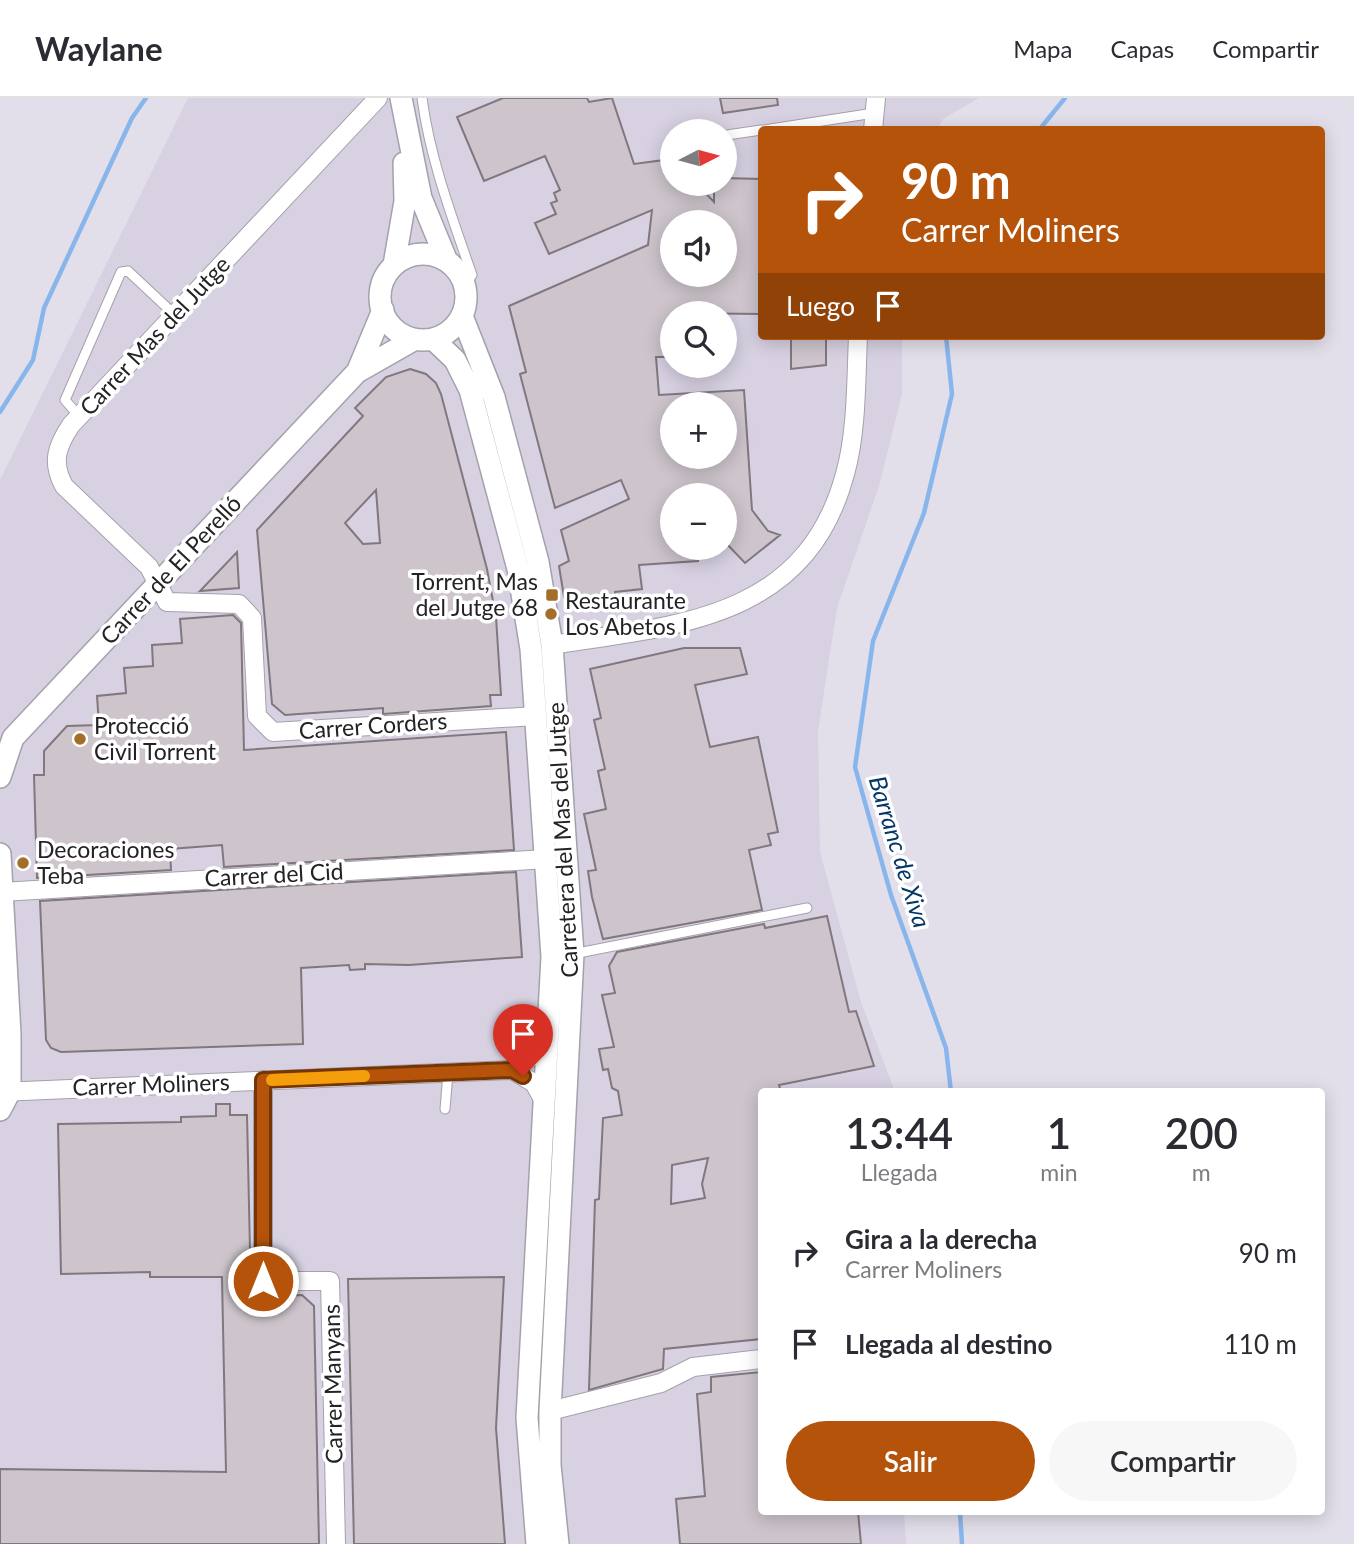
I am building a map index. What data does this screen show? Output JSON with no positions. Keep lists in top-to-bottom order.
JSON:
{
  "streets": {
    "street": [
      "Carrer Mas del Jutge",
      "Carrer de El Perelló",
      "Carrer Corders",
      "Carretera del Mas del Jutge",
      "Carrer del Cid",
      "Carrer Moliners",
      "Carrer Manyans"
    ]
  },
  "crossings": [
    ["Carrer Mas del Jutge", "Carrer de El Perelló"],
    ["Carrer Mas del Jutge", "Carrer Corders"],
    ["Carrer de El Perelló", "Carrer Corders"],
    ["Carrer Corders", "Carretera del Mas del Jutge"],
    ["Carretera del Mas del Jutge", "Carrer del Cid"],
    ["Carrer Moliners", "Carrer Manyans"]
  ],
  "water": ["Barranc de Xiva"],
  "places": {
    "transit": ["Torrent, Mas del Jutge 68"],
    "other": ["Restaurante Los Abetos I", "Protecció Civil Torrent", "Decoraciones Teba"]
  },
  "north": "right",
  "page": {
    "header": "Waylane",
    "nav": ["Mapa", "Capas", "Compartir"],
    "map_buttons": ["+", "−"],
    "turn": ["90 m", "Carrer Moliners"],
    "then": "Luego",
    "eta": [
      "13:44",
      "Llegada",
      "1",
      "min",
      "200",
      "m"
    ],
    "list": [
      {
        "name": "Gira a la derecha",
        "note": "Carrer Moliners",
        "value": "90 m"
      },
      {
        "name": "Llegada al destino",
        "value": "110 m"
      }
    ],
    "buttons": ["Salir", "Compartir"]
  }
}
